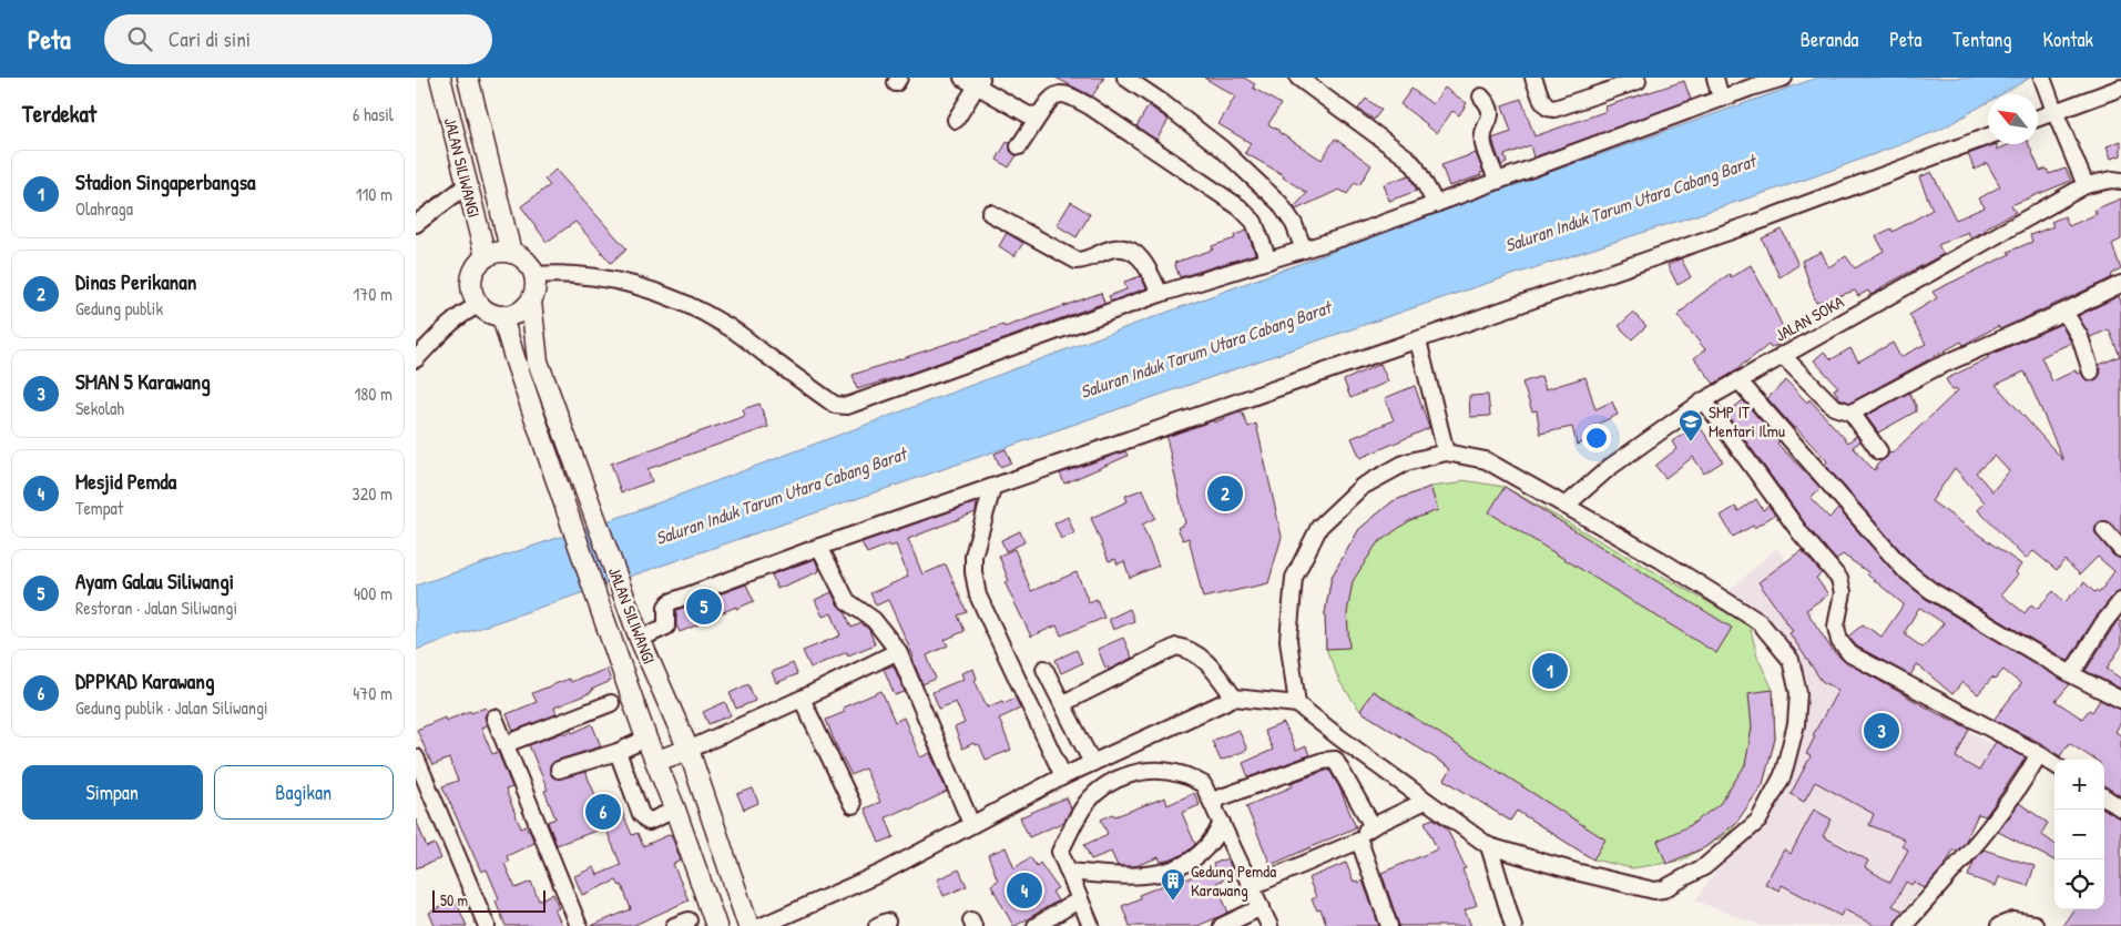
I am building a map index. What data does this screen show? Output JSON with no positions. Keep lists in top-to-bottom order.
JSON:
{
  "streets": {
    "main road": ["JALAN SILIWANGI"],
    "street": ["JALAN SOKA"]
  },
  "water": ["Saluran Induk Tarum Utara Cabang Barat"],
  "places": {
    "school or university": ["SMP IT Mentari Ilmu"],
    "building": ["Gedung Pemda Karawang"]
  },
  "scale_bar": "50 m",
  "north": "top left",
  "page": {
    "header": "Peta",
    "search": "Cari di sini",
    "nav": [
      "Beranda",
      "Peta",
      "Tentang",
      "Kontak"
    ],
    "heading": ["Terdekat", "6 hasil"],
    "list": [
      {
        "mark": "1",
        "name": "Stadion Singaperbangsa",
        "note": "Olahraga",
        "value": "110 m"
      },
      {
        "mark": "2",
        "name": "Dinas Perikanan",
        "note": "Gedung publik",
        "value": "170 m"
      },
      {
        "mark": "3",
        "name": "SMAN 5 Karawang",
        "note": "Sekolah",
        "value": "180 m"
      },
      {
        "mark": "4",
        "name": "Mesjid Pemda",
        "note": "Tempat",
        "value": "320 m"
      },
      {
        "mark": "5",
        "name": "Ayam Galau Siliwangi",
        "note": "Restoran · Jalan Siliwangi",
        "value": "400 m"
      },
      {
        "mark": "6",
        "name": "DPPKAD Karawang",
        "note": "Gedung publik · Jalan Siliwangi",
        "value": "470 m"
      }
    ],
    "pins": [
      "2",
      "5",
      "1",
      "3",
      "6",
      "4"
    ],
    "buttons": ["Simpan", "Bagikan"],
    "map_buttons": ["+", "−"],
    "scale": "50 m"
  }
}
